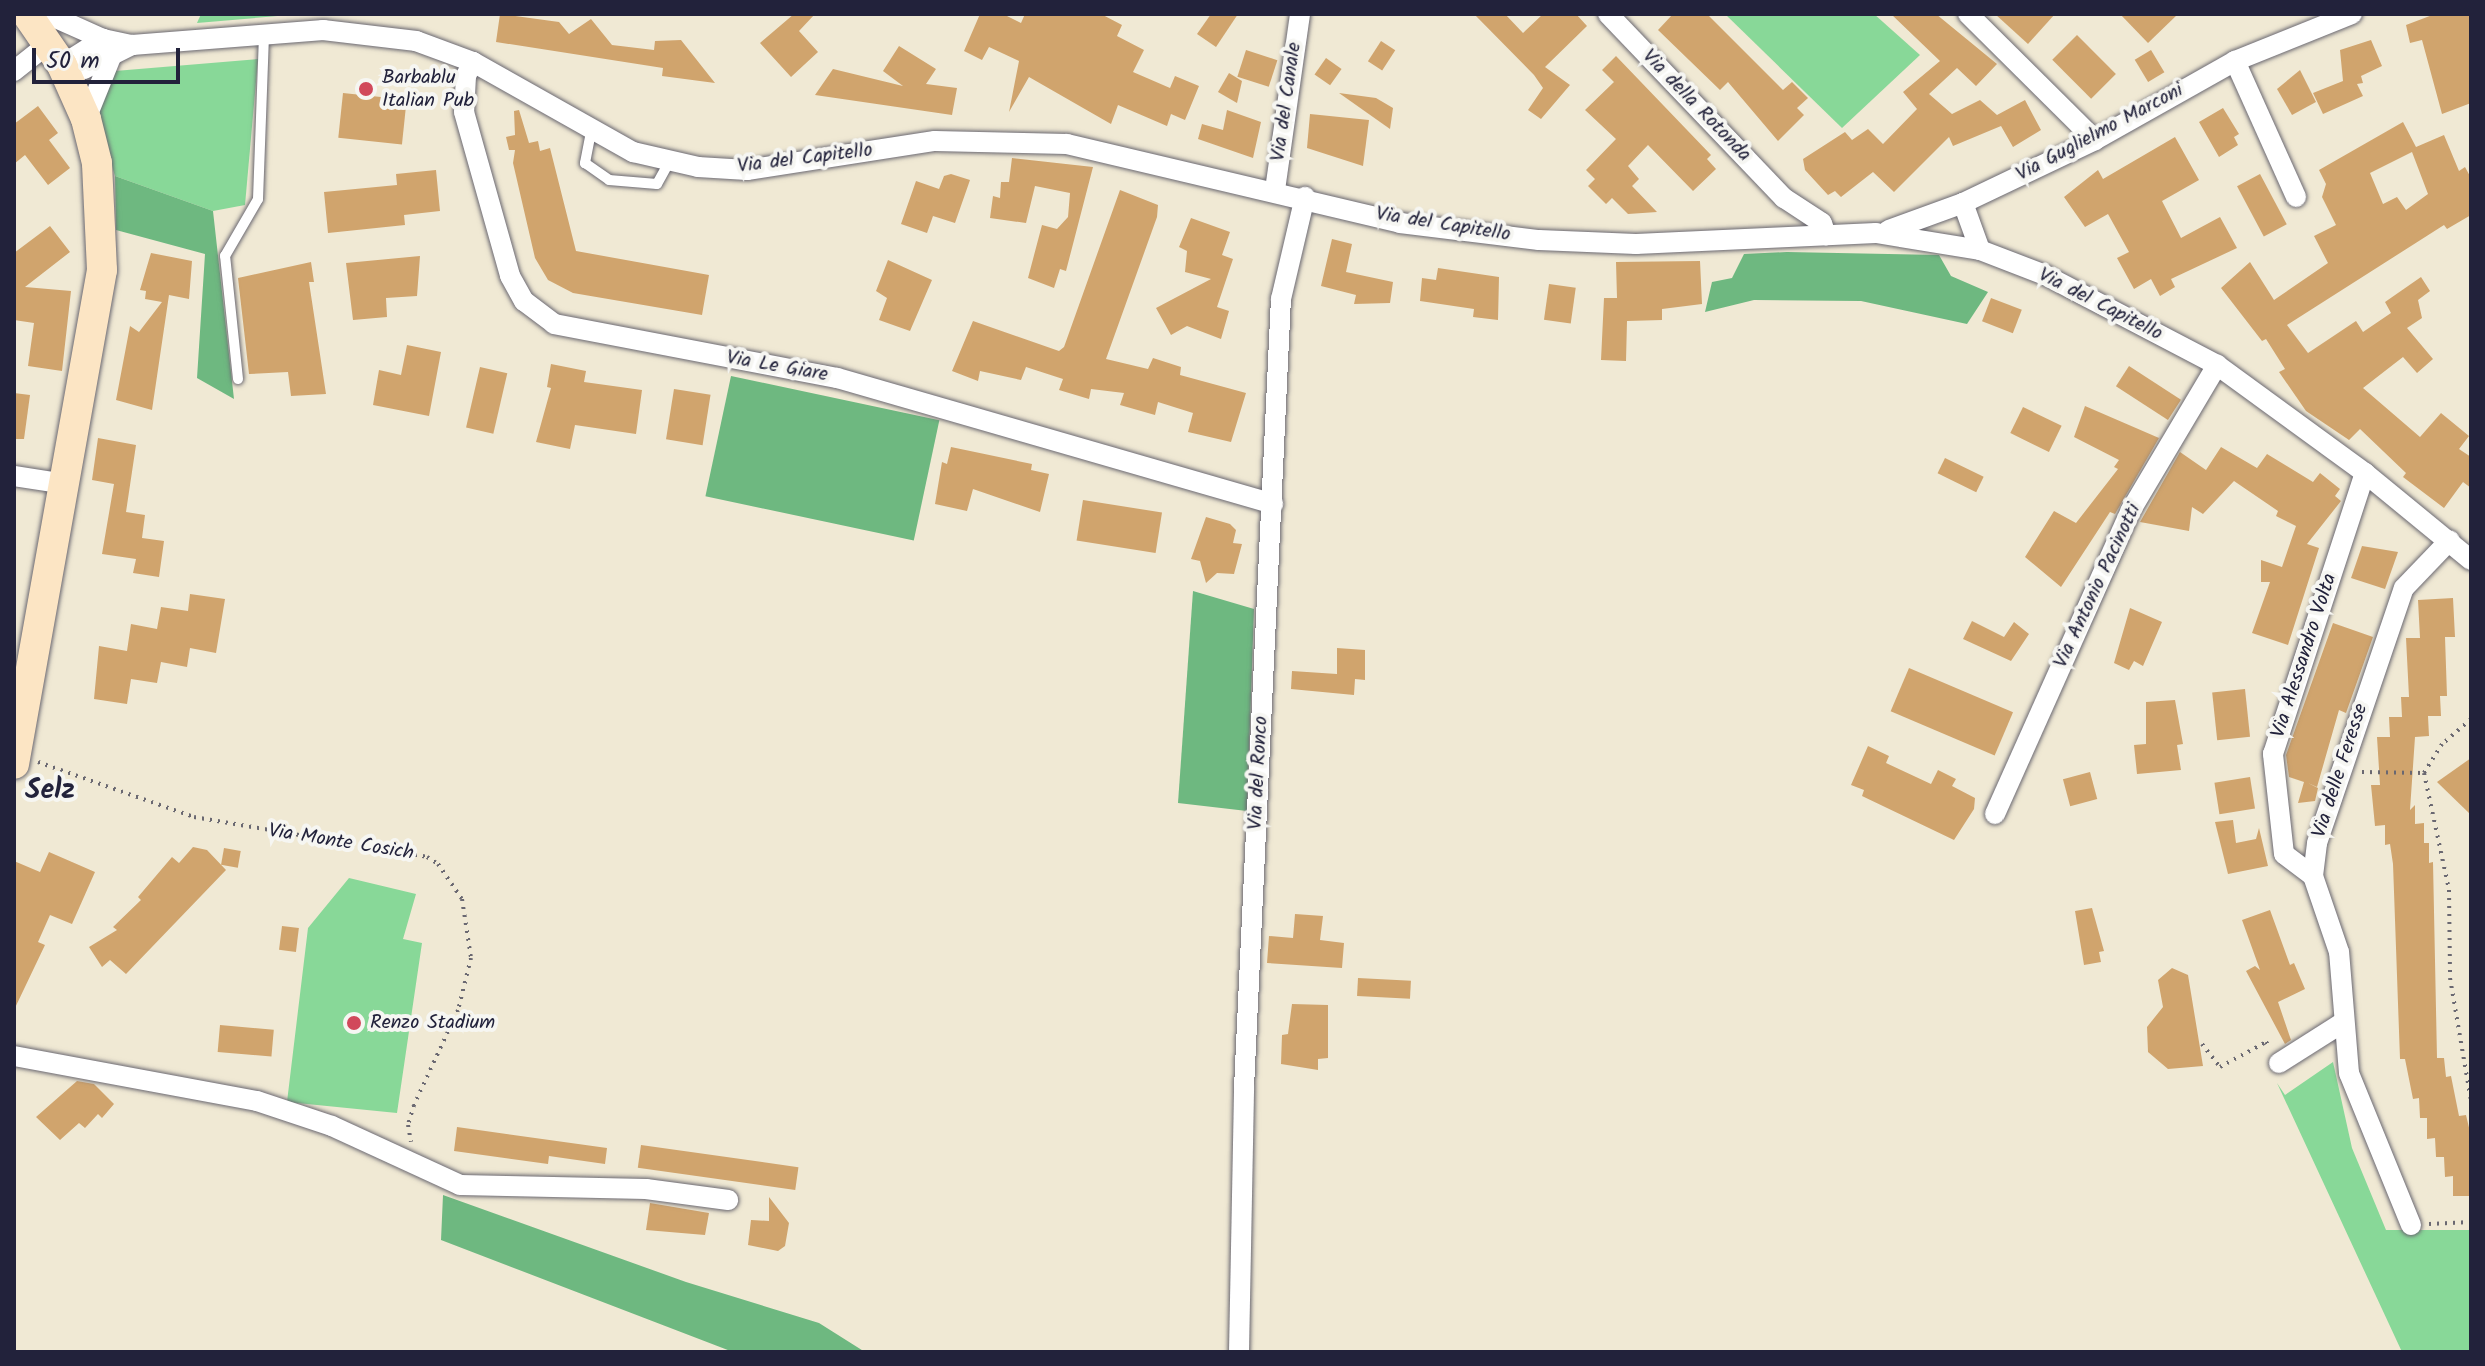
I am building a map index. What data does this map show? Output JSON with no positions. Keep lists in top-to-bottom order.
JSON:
{
  "streets": {
    "street": [
      "Via del Canale",
      "Via della Rotonda",
      "Via Guglielmo Marconi",
      "Via del Capitello",
      "Via Le Giare",
      "Via Antonio Pacinotti",
      "Via Alessandro Volta",
      "Via delle Feresse",
      "Via del Ronco"
    ],
    "path": ["Via Monte Cosich"]
  },
  "crossings": [
    ["Via del Canale", "Via del Capitello"],
    ["Via della Rotonda", "Via del Capitello"],
    ["Via Guglielmo Marconi", "Via del Capitello"],
    ["Via del Capitello", "Via Le Giare"],
    ["Via del Capitello", "Via Antonio Pacinotti"],
    ["Via del Capitello", "Via Alessandro Volta"],
    ["Via del Capitello", "Via delle Feresse"],
    ["Via del Capitello", "Via del Ronco"],
    ["Via Le Giare", "Via del Ronco"],
    ["Via Alessandro Volta", "Via delle Feresse"]
  ],
  "districts": ["Selz"],
  "places": ["Barbablu Italian Pub", "Renzo Stadium"],
  "scale_bar": "50 m"
}
